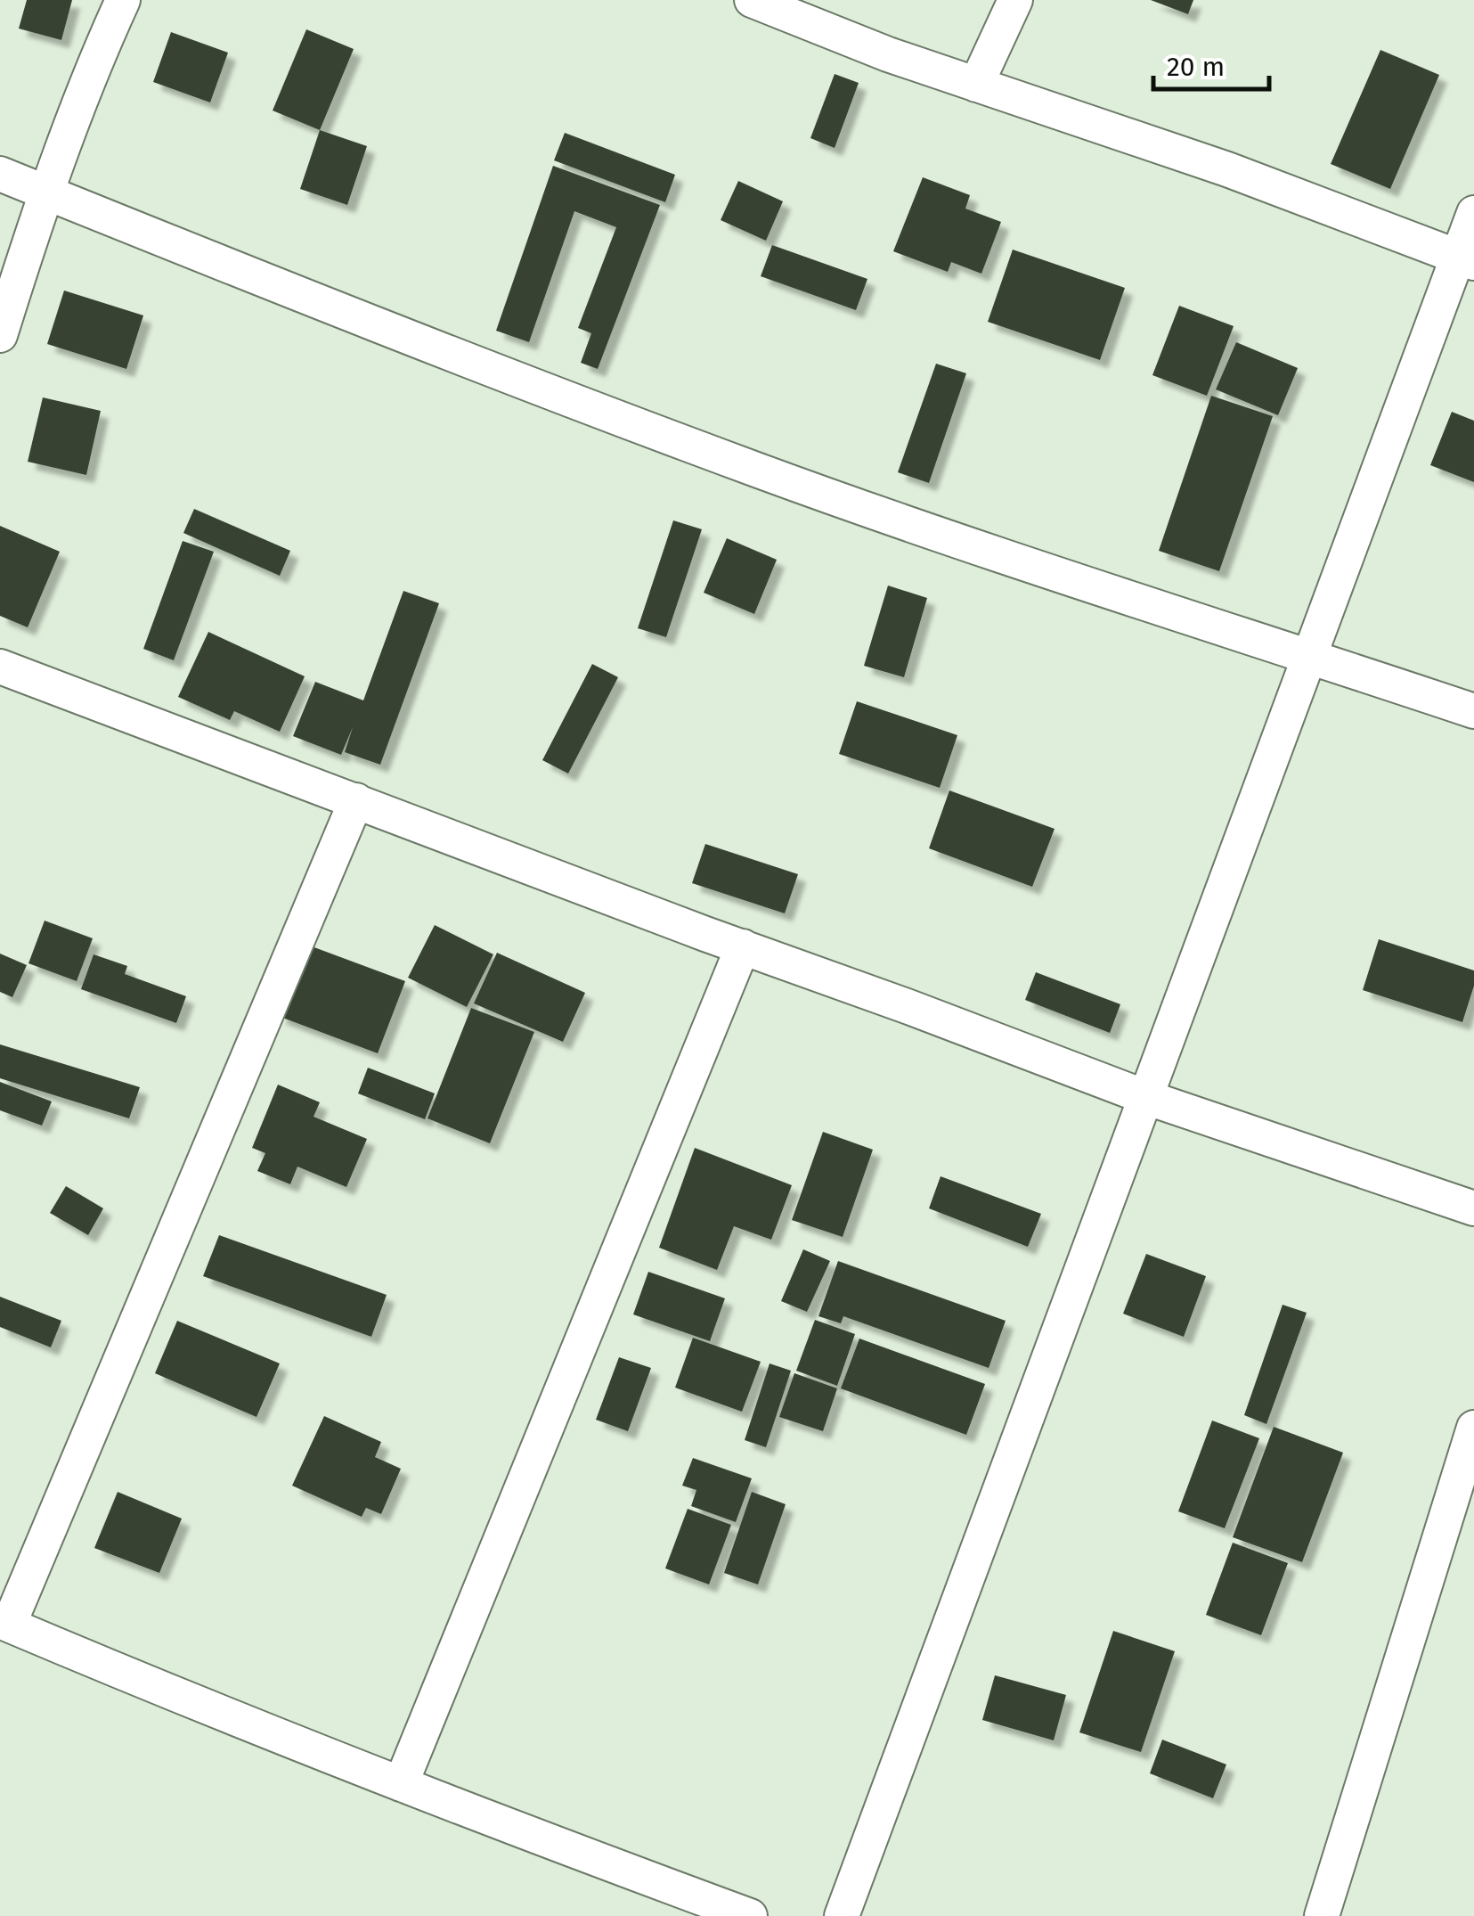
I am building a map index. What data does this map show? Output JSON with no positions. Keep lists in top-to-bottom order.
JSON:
{
  "scale_bar": "20 m"
}
